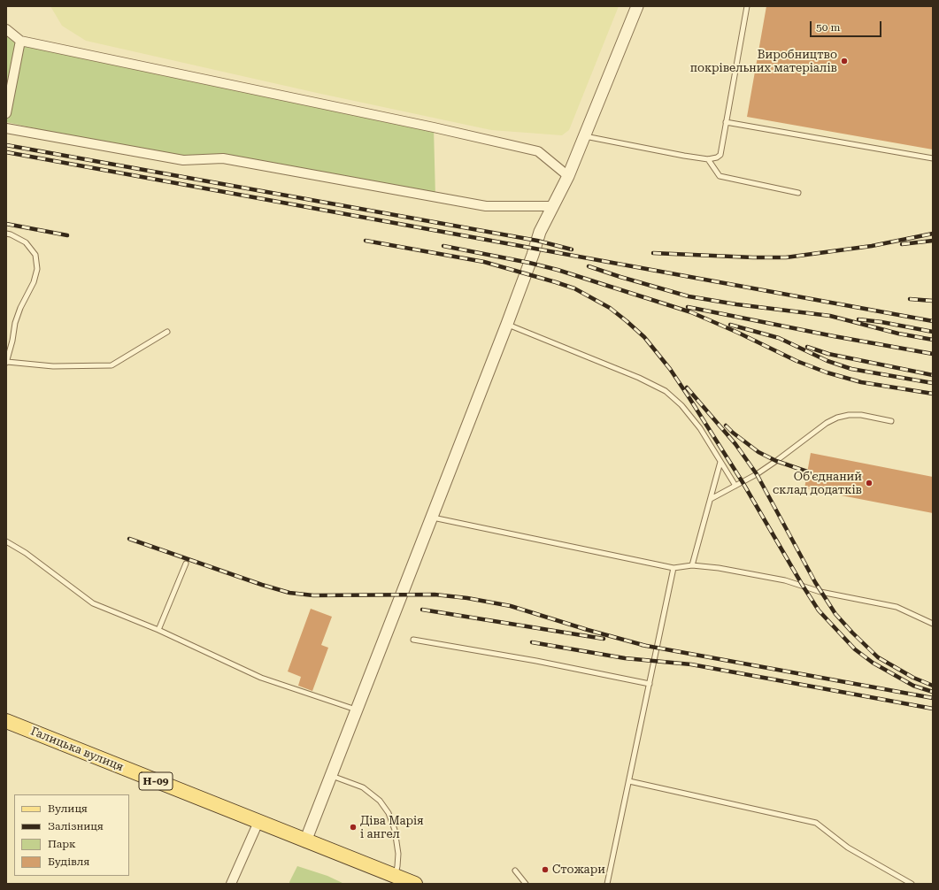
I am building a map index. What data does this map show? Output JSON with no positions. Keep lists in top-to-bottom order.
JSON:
{
  "streets": {
    "main road": ["Галицька вулиця", "Н-09"]
  },
  "crossings": [
    ["Галицька вулиця", "Н-09"]
  ],
  "places": [
    "Виробництво покрівельних матеріалів",
    "Об'єднаний склад додатків",
    "Діва Марія і ангел",
    "Стожари"
  ],
  "legend": [
    "Вулиця",
    "Залізниця",
    "Парк",
    "Будівля"
  ],
  "scale_bar": "50 m"
}
